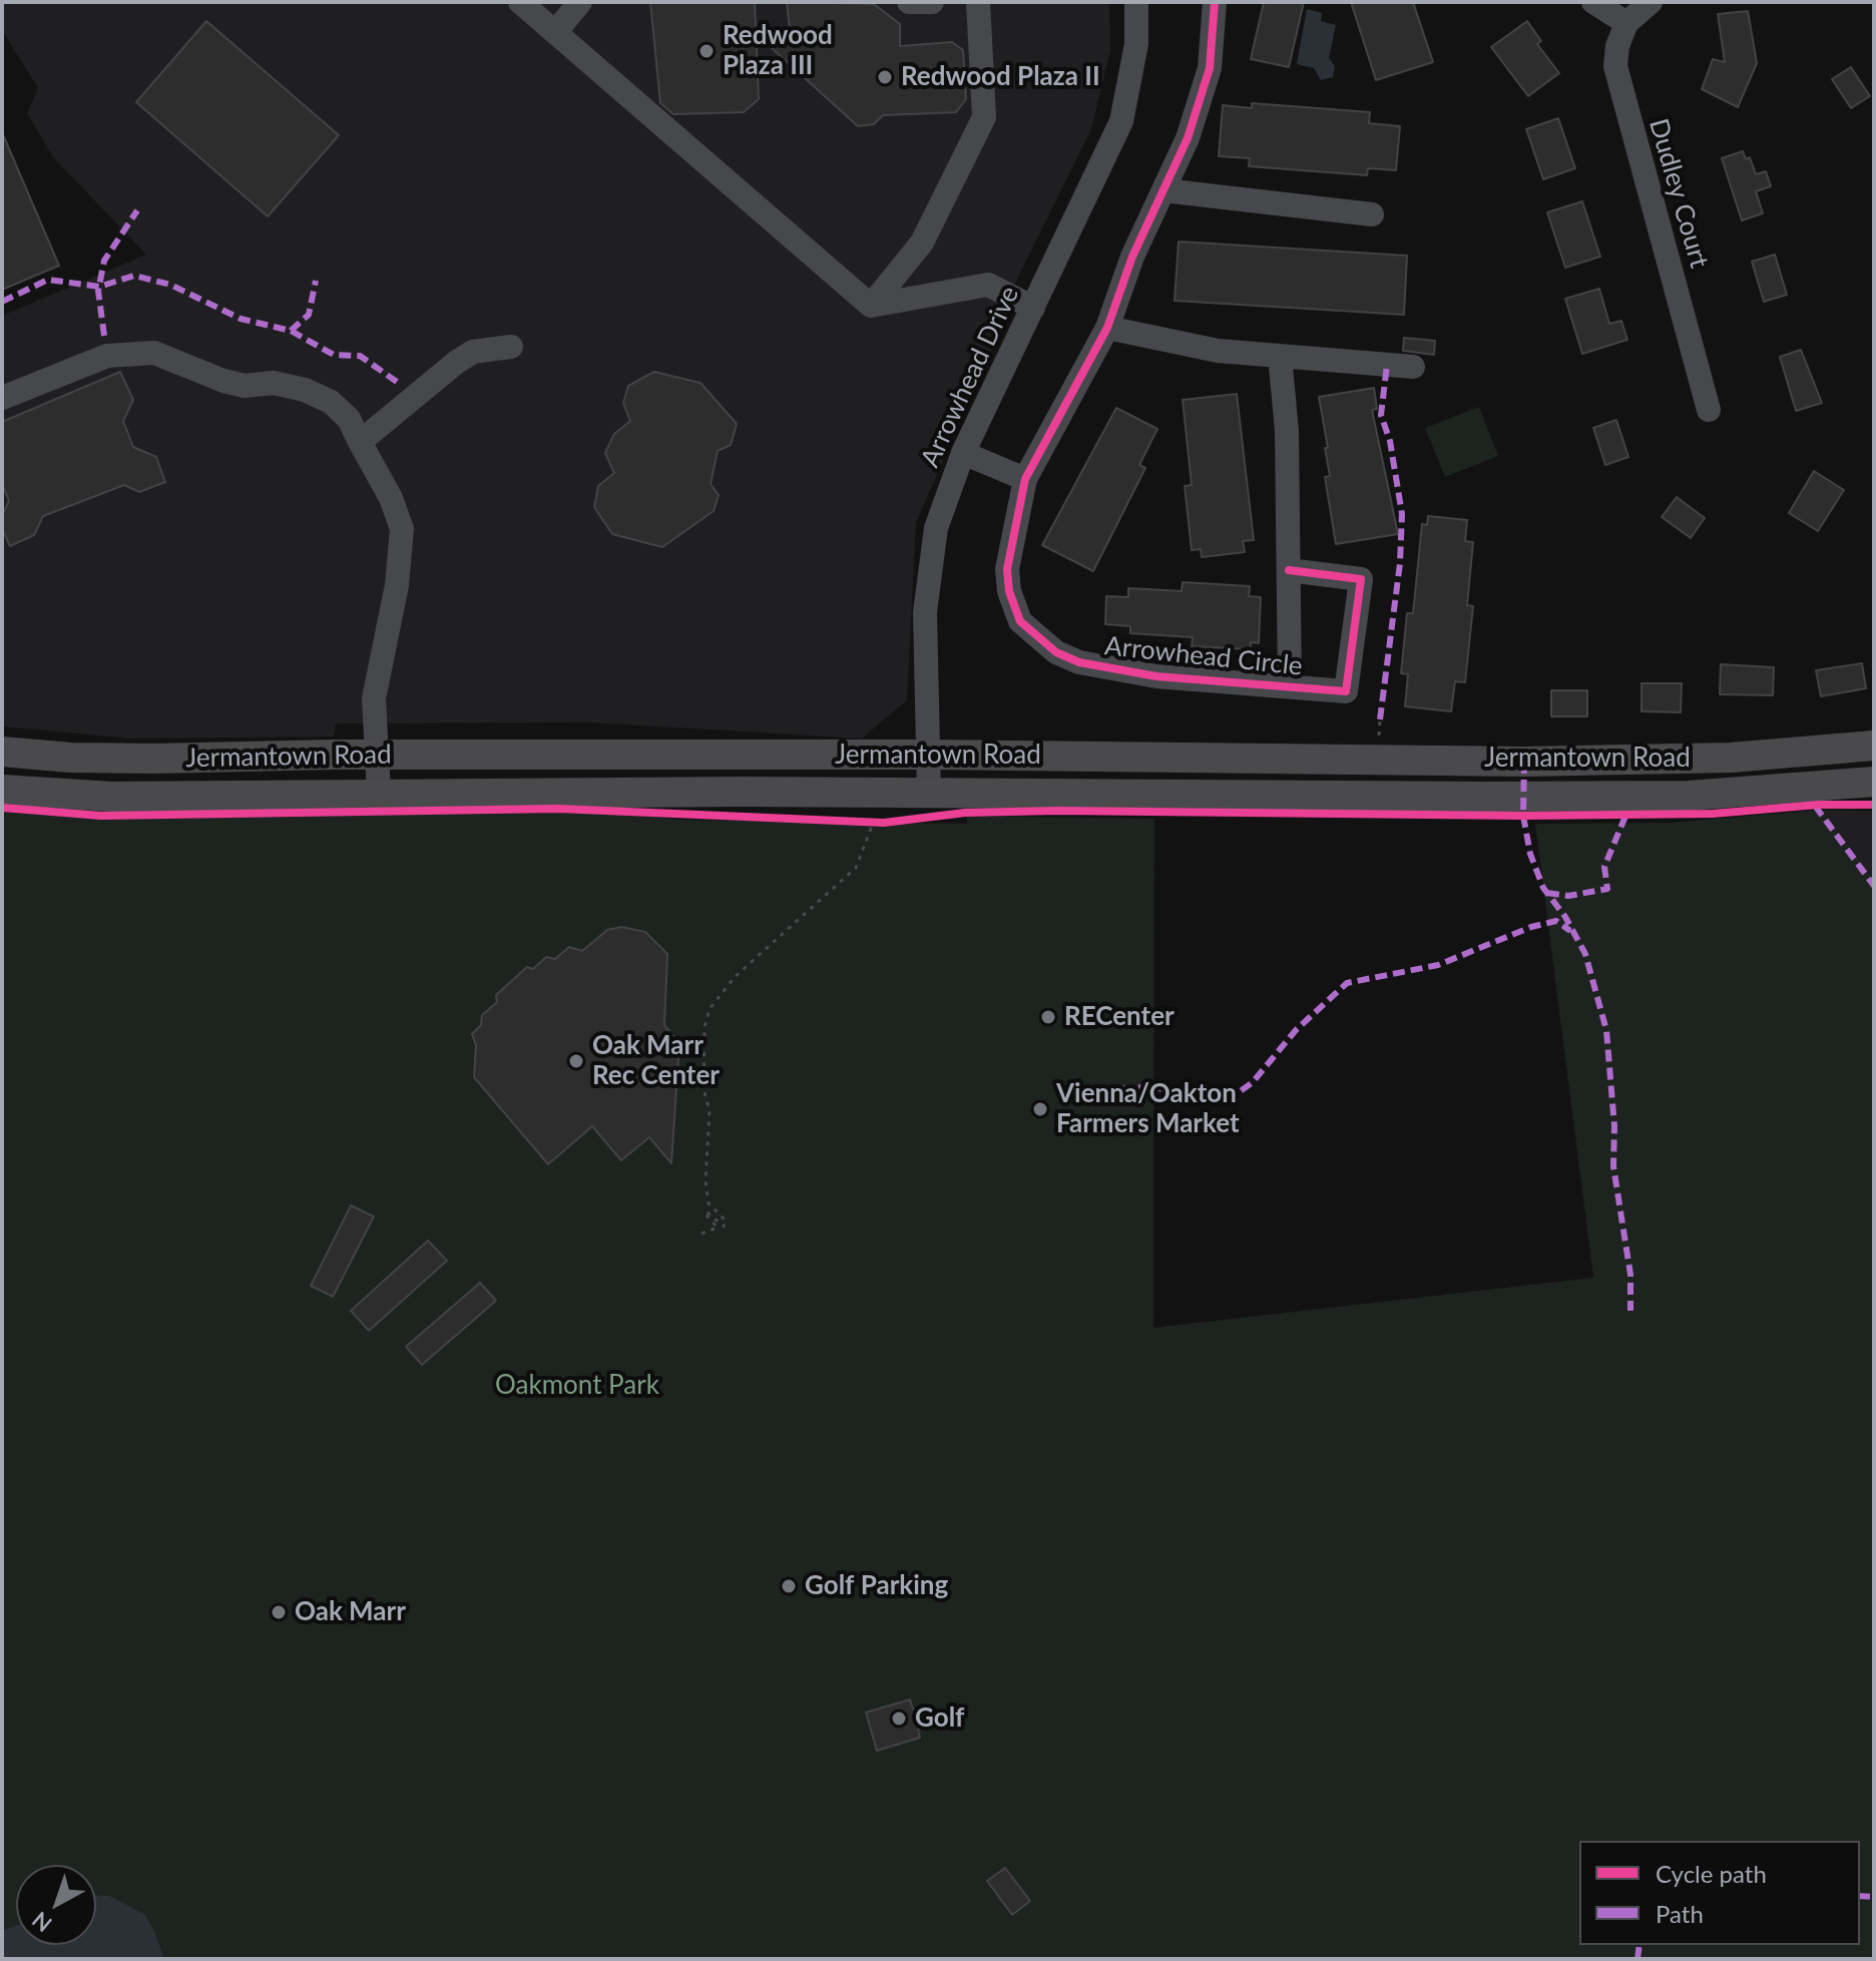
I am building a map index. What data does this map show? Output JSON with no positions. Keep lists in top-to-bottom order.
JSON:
{
  "streets": {
    "main road": ["Jermantown Road"],
    "street": ["Dudley Court", "Arrowhead Drive", "Arrowhead Circle"]
  },
  "crossings": [
    ["Arrowhead Drive", "Jermantown Road"]
  ],
  "parks": ["Oakmont Park"],
  "places": [
    "Redwood Plaza III",
    "Redwood Plaza II",
    "RECenter",
    "Oak Marr Rec Center",
    "Vienna/Oakton Farmers Market",
    "Golf Parking",
    "Oak Marr",
    "Golf"
  ],
  "legend": ["Cycle path", "Path"],
  "north": "bottom left"
}
